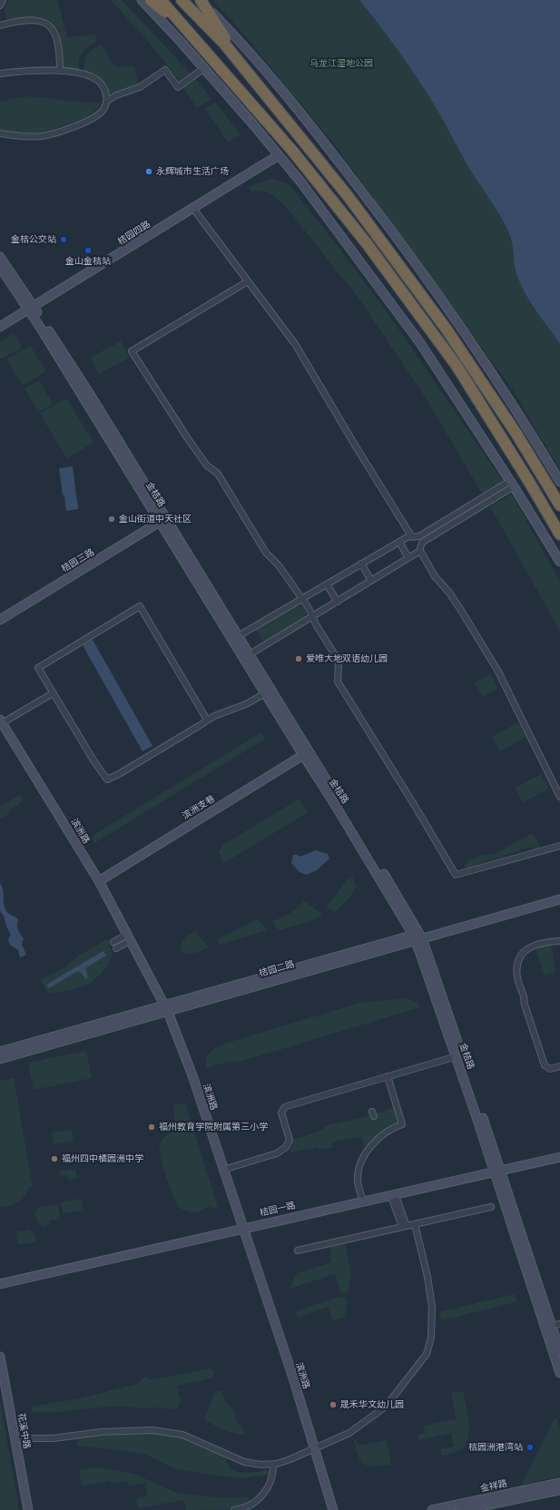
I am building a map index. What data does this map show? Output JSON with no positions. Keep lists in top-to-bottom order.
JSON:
{
  "streets": {
    "main road": [
      "桔园四路",
      "金桔路",
      "桔园三路",
      "滨洲支巷",
      "滨洲路",
      "桔园二路",
      "桔园一路",
      "花溪中路",
      "金祥路"
    ]
  },
  "crossings": [
    ["桔园四路", "金桔路"],
    ["金桔路", "桔园三路"],
    ["金桔路", "滨洲支巷"],
    ["金桔路", "桔园二路"],
    ["金桔路", "桔园一路"],
    ["滨洲支巷", "滨洲路"],
    ["滨洲路", "桔园二路"],
    ["滨洲路", "桔园一路"]
  ],
  "parks": ["乌龙江湿地公园"],
  "places": [
    "永辉城市生活广场",
    "金桔公交站",
    "金山金桔站",
    "金山街道中天社区",
    "爱唯大地双语幼儿园",
    "福州教育学院附属第三小学",
    "福州四中橘园洲中学",
    "晟禾华文幼儿园",
    "桔园洲港湾站"
  ]
}
